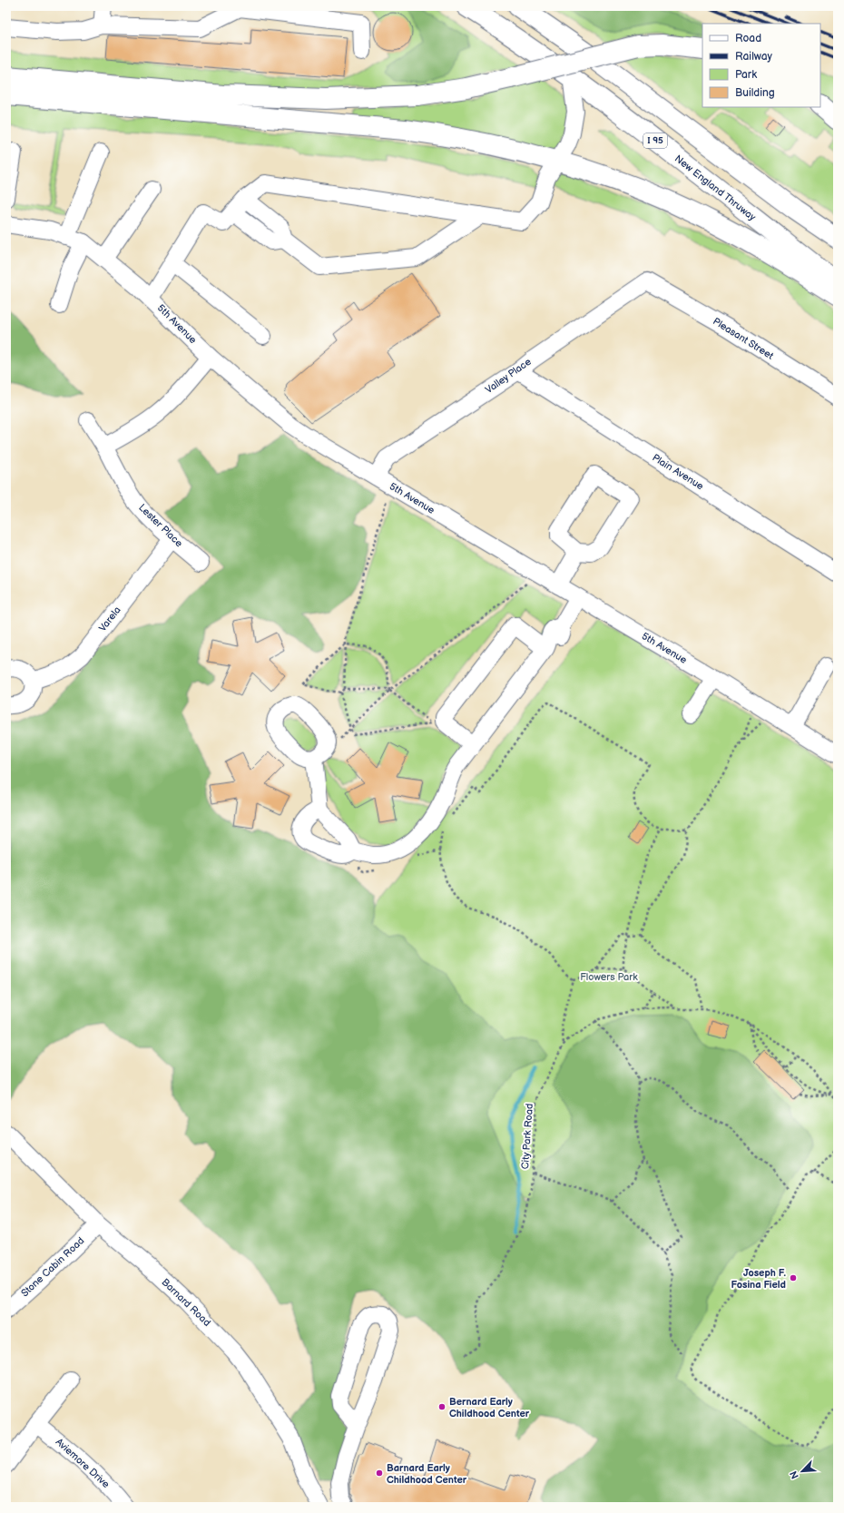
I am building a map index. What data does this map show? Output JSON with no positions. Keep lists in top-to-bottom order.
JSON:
{
  "streets": {
    "highway": ["I 95", "New England Thruway"],
    "street": [
      "5th Avenue",
      "Pleasant Street",
      "Valley Place",
      "Plain Avenue",
      "Lester Place",
      "Varela",
      "Stone Cabin Road",
      "Barnard Road",
      "Aviemore Drive"
    ],
    "path": ["City Park Road"]
  },
  "crossings": [
    ["5th Avenue", "Valley Place"],
    ["Pleasant Street", "Valley Place"],
    ["Valley Place", "Plain Avenue"],
    ["Lester Place", "Varela"],
    ["Stone Cabin Road", "Barnard Road"]
  ],
  "parks": ["Flowers Park"],
  "places": ["Joseph F. Fosina Field", "Bernard Early Childhood Center", "Barnard Early Childhood Center"],
  "legend": [
    "Road",
    "Railway",
    "Park",
    "Building"
  ],
  "north": "bottom left"
}
